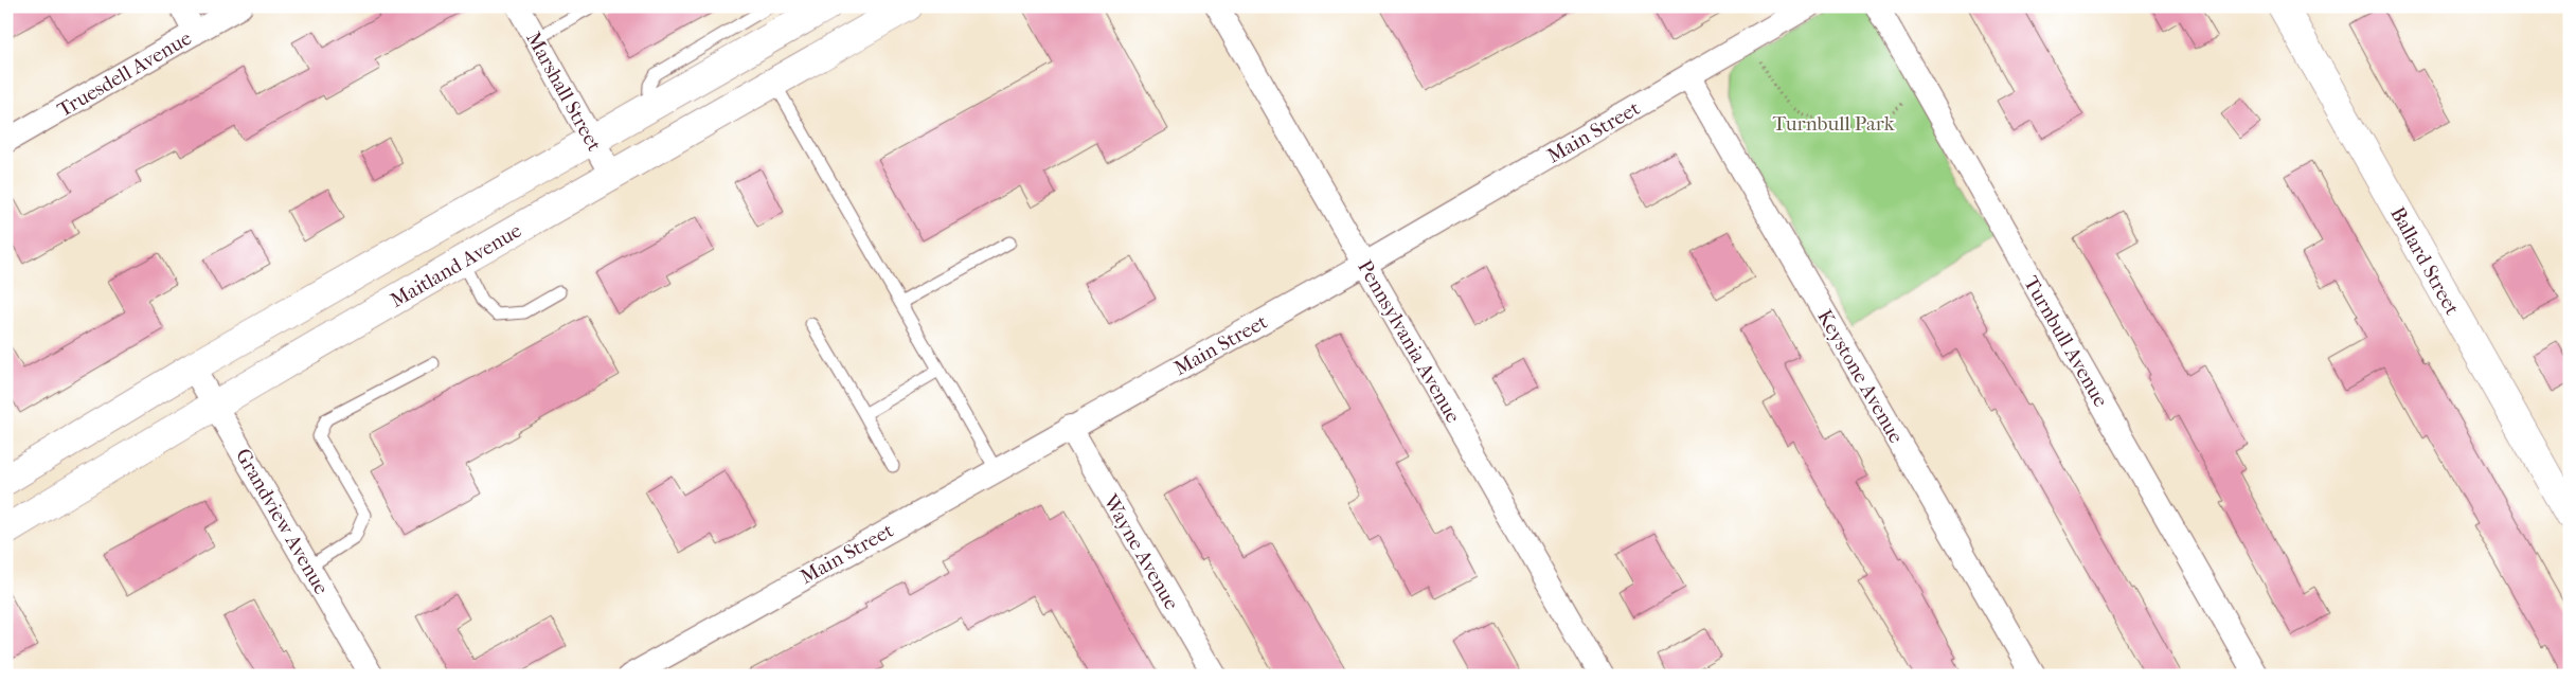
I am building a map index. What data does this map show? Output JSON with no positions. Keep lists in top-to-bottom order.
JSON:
{
  "streets": {
    "main road": ["Ballard Street", "Maitland Avenue"],
    "street": [
      "Truesdell Avenue",
      "Marshall Street",
      "Main Street",
      "Pennsylvania Avenue",
      "Turnbull Avenue",
      "Keystone Avenue",
      "Grandview Avenue",
      "Wayne Avenue"
    ]
  },
  "crossings": [
    ["Marshall Street", "Maitland Avenue"],
    ["Main Street", "Pennsylvania Avenue"],
    ["Main Street", "Keystone Avenue"],
    ["Main Street", "Wayne Avenue"],
    ["Maitland Avenue", "Grandview Avenue"]
  ],
  "parks": ["Turnbull Park"]
}
